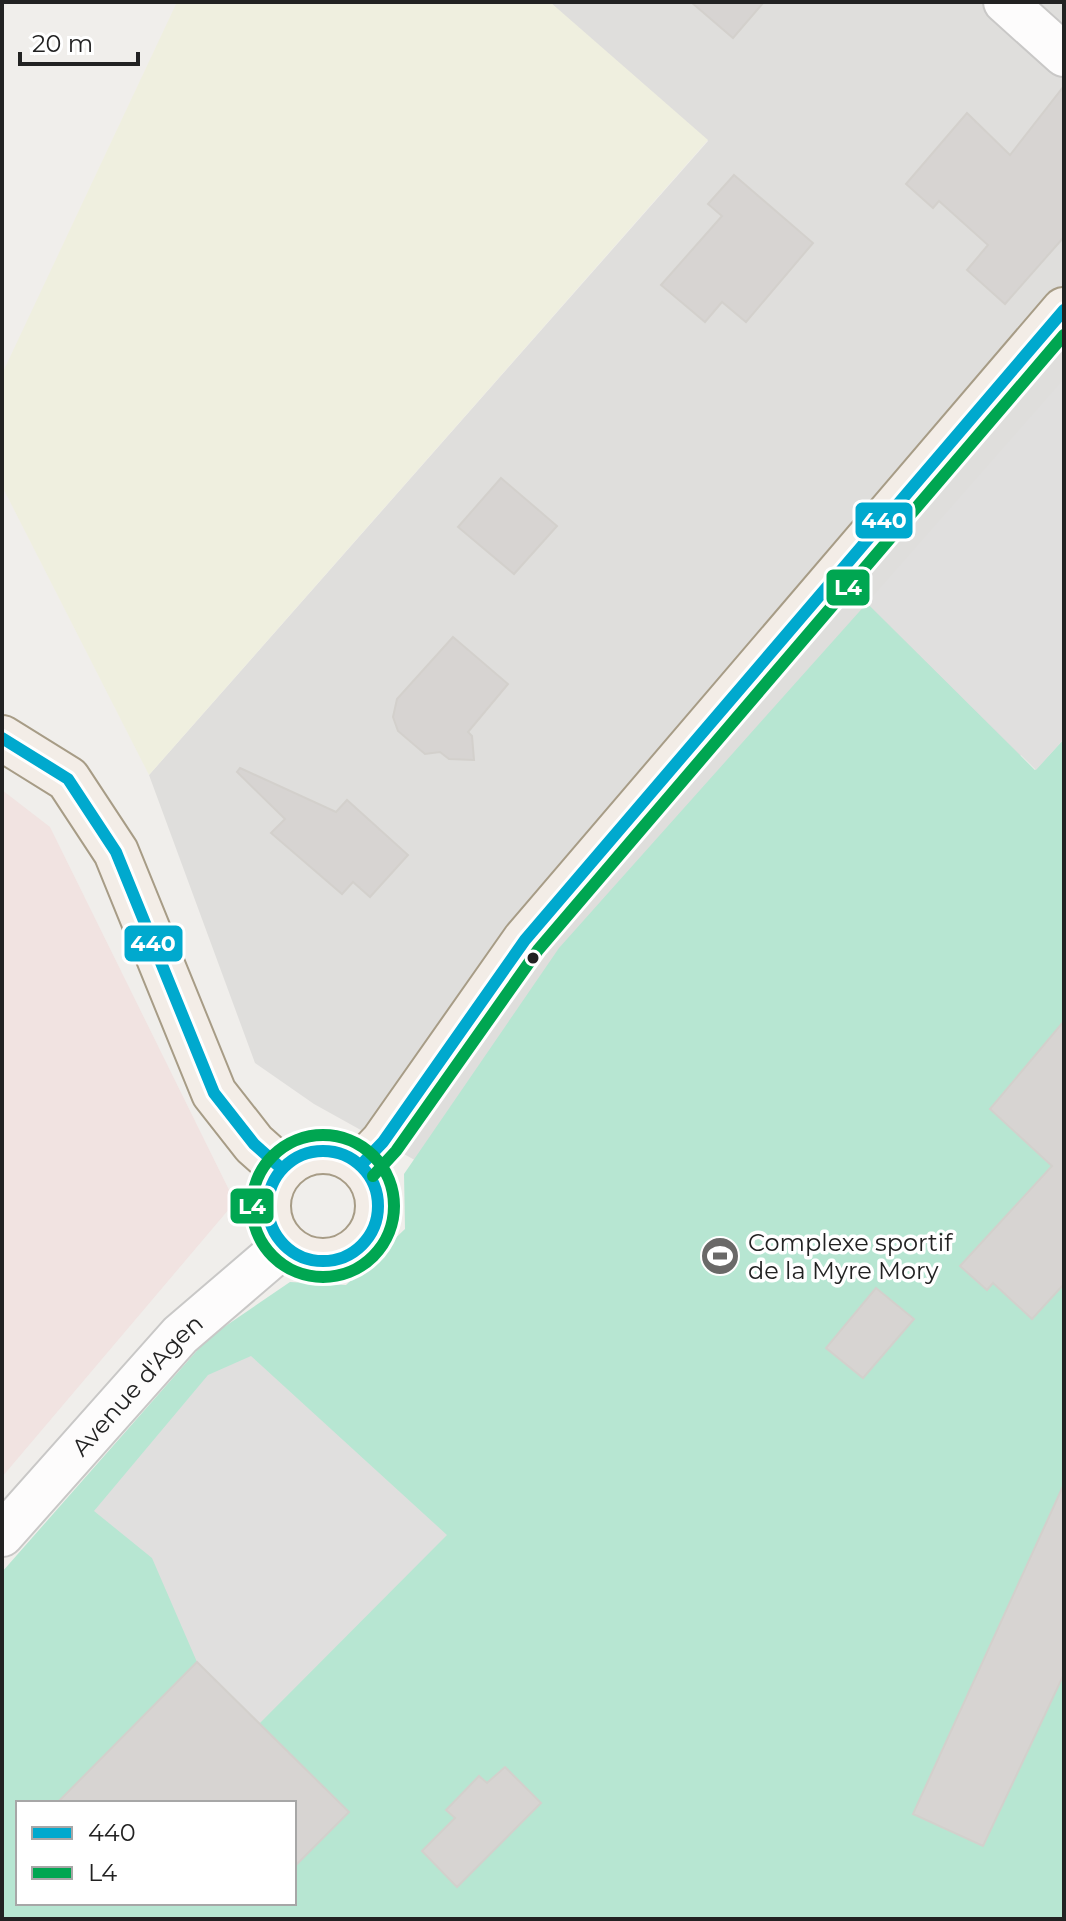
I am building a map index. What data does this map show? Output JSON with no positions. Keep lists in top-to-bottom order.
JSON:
{
  "streets": {
    "street": ["Avenue d'Agen"]
  },
  "places": {
    "sports": ["Complexe sportif de la Myre Mory"]
  },
  "lines": ["transit line 440", "transit line L4"],
  "legend": ["440", "L4"],
  "scale_bar": "20 m"
}
